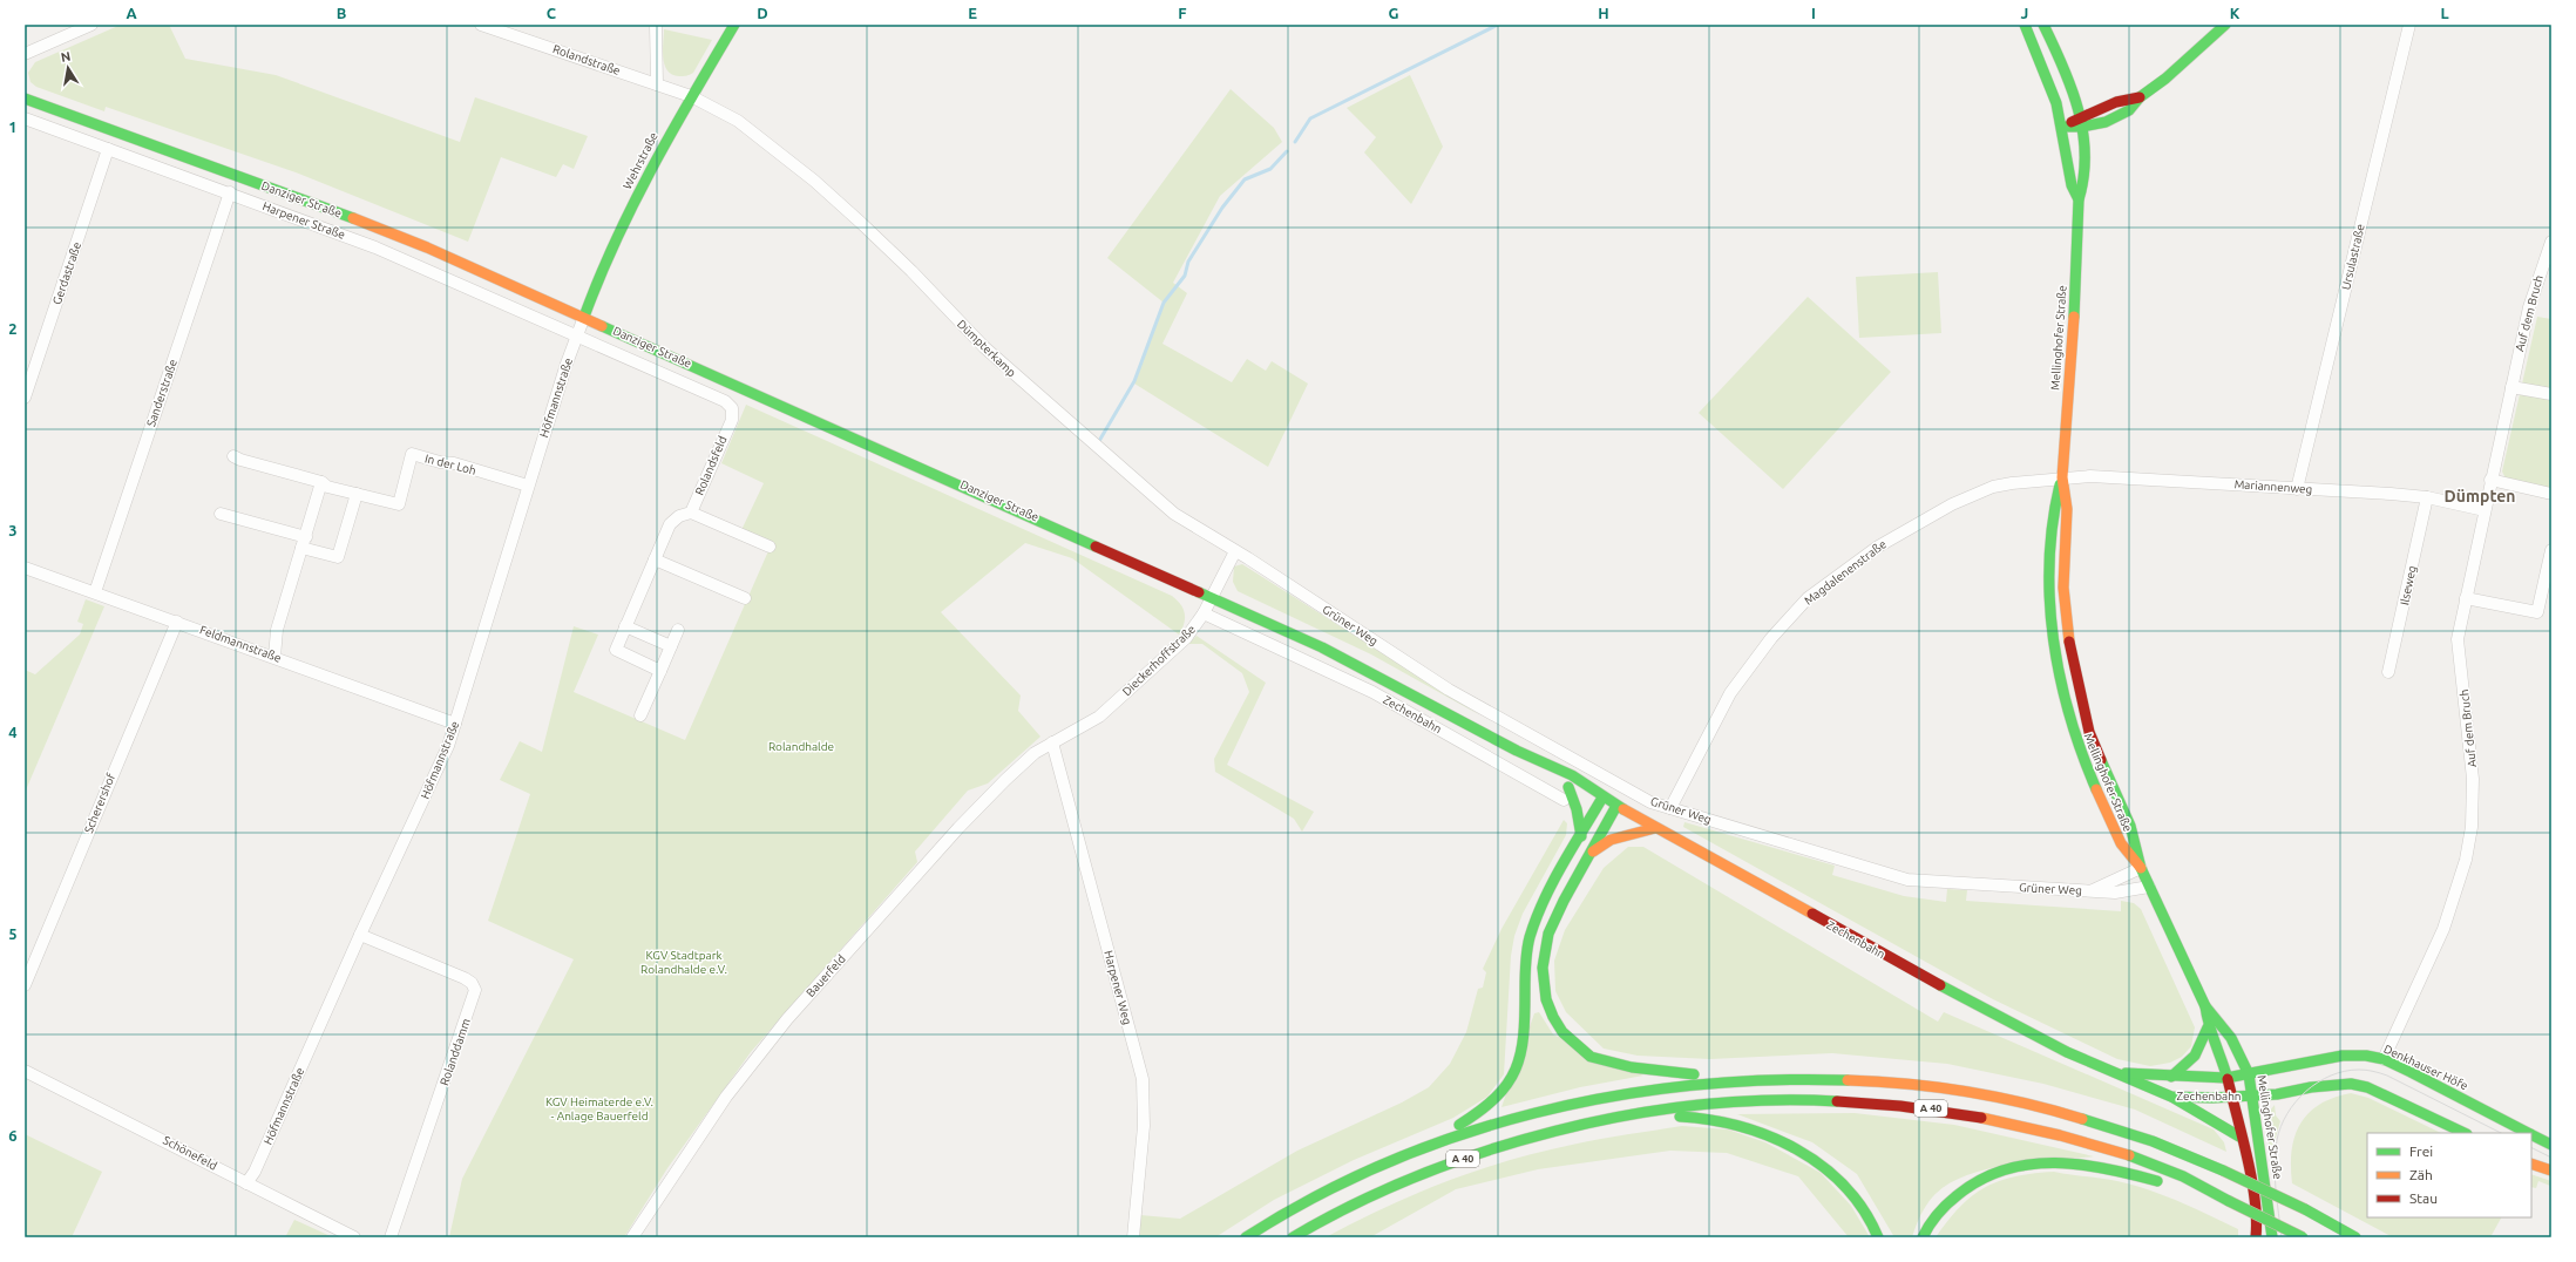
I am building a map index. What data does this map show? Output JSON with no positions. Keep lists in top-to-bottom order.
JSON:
{
  "streets": {
    "main road": [
      "Wehrstraße",
      "Danziger Straße",
      "Mellinghofer Straße",
      "Zechenbahn",
      "Denkhauser Höfe",
      "A 40"
    ],
    "street": [
      "Rolandstraße",
      "Harpener Straße",
      "Ursulastraße",
      "Gerdastraße",
      "Auf dem Bruch",
      "Dümpterkamp",
      "Sanderstraße",
      "Höfmannstraße",
      "In der Loh",
      "Rolandsfeld",
      "Mariannenweg",
      "Magdalenenstraße",
      "Ilseweg",
      "Grüner Weg",
      "Feldmannstraße",
      "Dieckerhoffstraße",
      "Scherershof",
      "Bauerfeld",
      "Harpener Weg",
      "Rolanddamm",
      "Schönefeld"
    ]
  },
  "crossings": [
    ["Rolandstraße", "Wehrstraße"],
    ["Rolandstraße", "Dümpterkamp"],
    ["Wehrstraße", "Danziger Straße"],
    ["Wehrstraße", "Dümpterkamp"],
    ["Wehrstraße", "Höfmannstraße"],
    ["Danziger Straße", "Harpener Straße"],
    ["Danziger Straße", "Höfmannstraße"],
    ["Danziger Straße", "Rolandsfeld"],
    ["Danziger Straße", "Dieckerhoffstraße"],
    ["Danziger Straße", "Zechenbahn"],
    ["Harpener Straße", "Gerdastraße"],
    ["Harpener Straße", "Sanderstraße"],
    ["Harpener Straße", "Höfmannstraße"],
    ["Ursulastraße", "Mariannenweg"],
    ["Auf dem Bruch", "Mariannenweg"],
    ["Auf dem Bruch", "Denkhauser Höfe"],
    ["Mellinghofer Straße", "Mariannenweg"],
    ["Mellinghofer Straße", "Magdalenenstraße"],
    ["Mellinghofer Straße", "Grüner Weg"],
    ["Mellinghofer Straße", "Zechenbahn"],
    ["Mellinghofer Straße", "Denkhauser Höfe"],
    ["Dümpterkamp", "Grüner Weg"],
    ["Dümpterkamp", "Dieckerhoffstraße"],
    ["Sanderstraße", "Feldmannstraße"],
    ["Höfmannstraße", "In der Loh"],
    ["Höfmannstraße", "Feldmannstraße"],
    ["Höfmannstraße", "Rolanddamm"],
    ["Höfmannstraße", "Schönefeld"],
    ["Mariannenweg", "Magdalenenstraße"],
    ["Mariannenweg", "Ilseweg"],
    ["Magdalenenstraße", "Grüner Weg"],
    ["Feldmannstraße", "Scherershof"],
    ["Dieckerhoffstraße", "Zechenbahn"],
    ["Dieckerhoffstraße", "Bauerfeld"],
    ["Dieckerhoffstraße", "Harpener Weg"],
    ["Zechenbahn", "Denkhauser Höfe"],
    ["Bauerfeld", "Harpener Weg"]
  ],
  "districts": ["Dümpten"],
  "parks": ["Rolandhalde", "KGV Stadtpark Rolandhalde e.V.", "KGV Heimaterde e.V. - Anlage Bauerfeld"],
  "legend": ["Frei", "Zäh", "Stau"],
  "north": "top",
  "grid": {
    "columns": [
      "A",
      "B",
      "C",
      "D",
      "E",
      "F",
      "G",
      "H",
      "I",
      "J",
      "K",
      "L"
    ],
    "rows": [
      "1",
      "2",
      "3",
      "4",
      "5",
      "6"
    ]
  }
}
